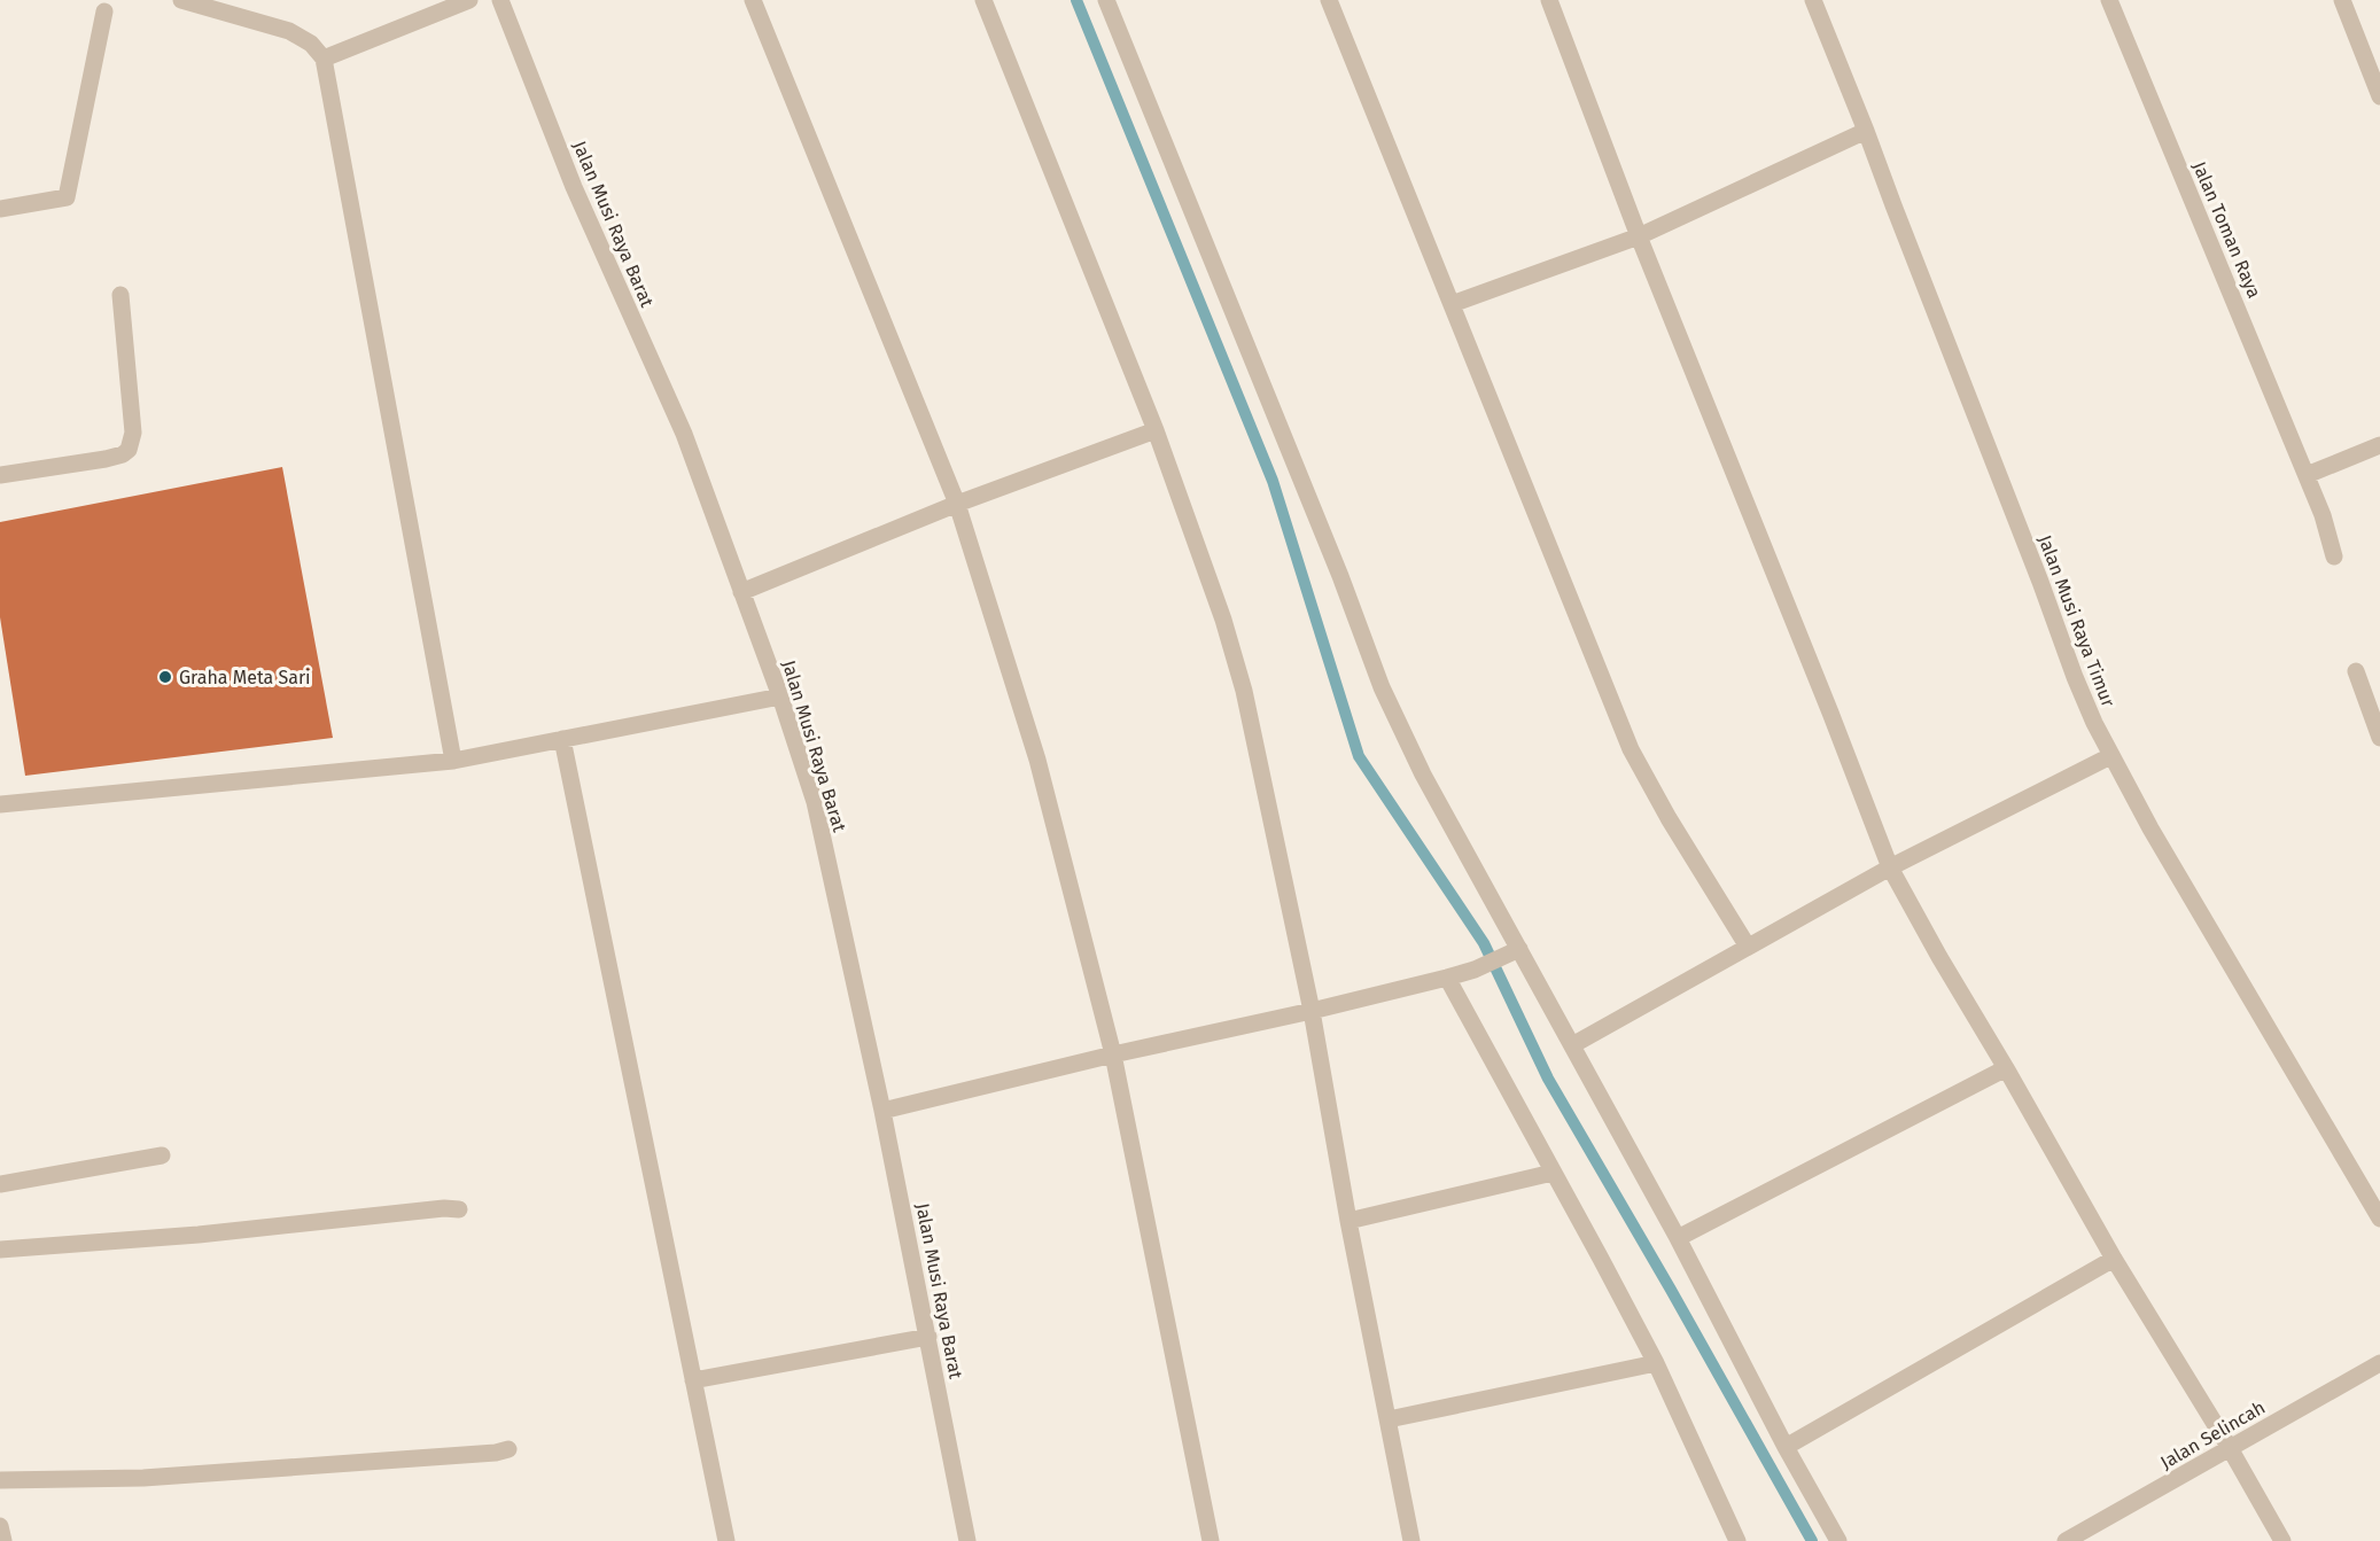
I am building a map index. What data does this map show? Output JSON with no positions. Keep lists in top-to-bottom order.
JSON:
{
  "streets": {
    "street": [
      "Jalan Musi Raya Barat",
      "Jalan Toman Raya",
      "Jalan Musi Raya Timur",
      "Jalan Selincah"
    ]
  },
  "places": ["Graha Meta Sari"]
}
